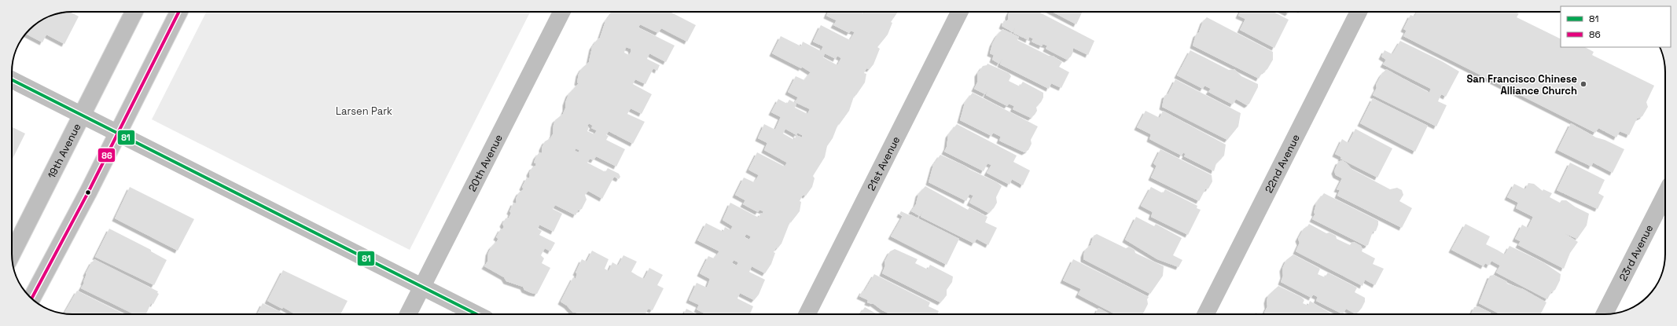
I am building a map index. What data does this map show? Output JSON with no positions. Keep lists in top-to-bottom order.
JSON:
{
  "streets": {
    "main road": [
      "19th Avenue",
      "20th Avenue",
      "21st Avenue",
      "22nd Avenue",
      "23rd Avenue"
    ]
  },
  "parks": ["Larsen Park"],
  "places": ["San Francisco Chinese Alliance Church"],
  "lines": ["transit line 86", "transit line 81"],
  "legend": ["81", "86"]
}
